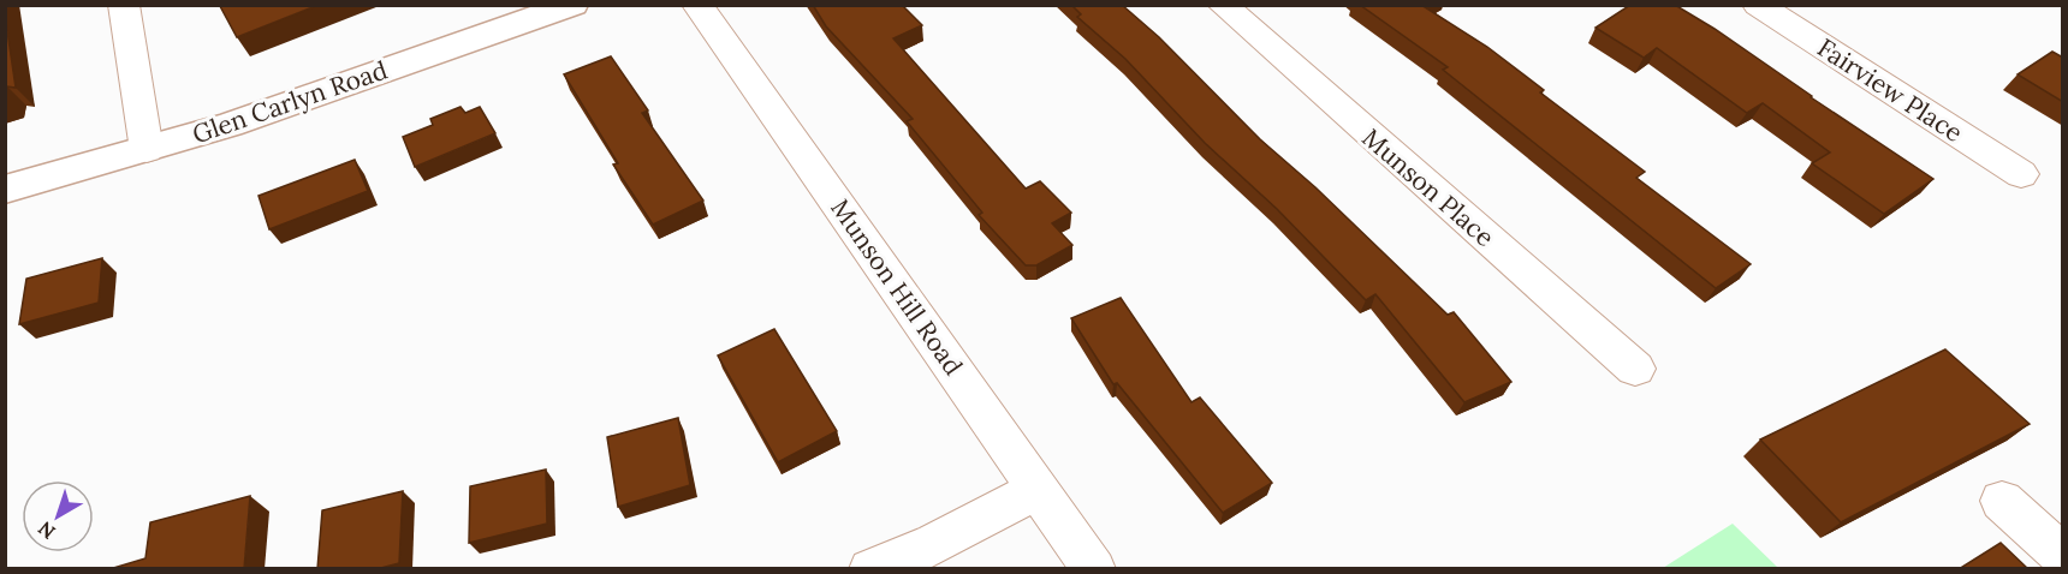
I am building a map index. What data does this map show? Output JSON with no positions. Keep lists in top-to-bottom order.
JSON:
{
  "streets": {
    "street": [
      "Fairview Place",
      "Glen Carlyn Road",
      "Munson Place",
      "Munson Hill Road"
    ]
  },
  "north": "bottom left"
}
